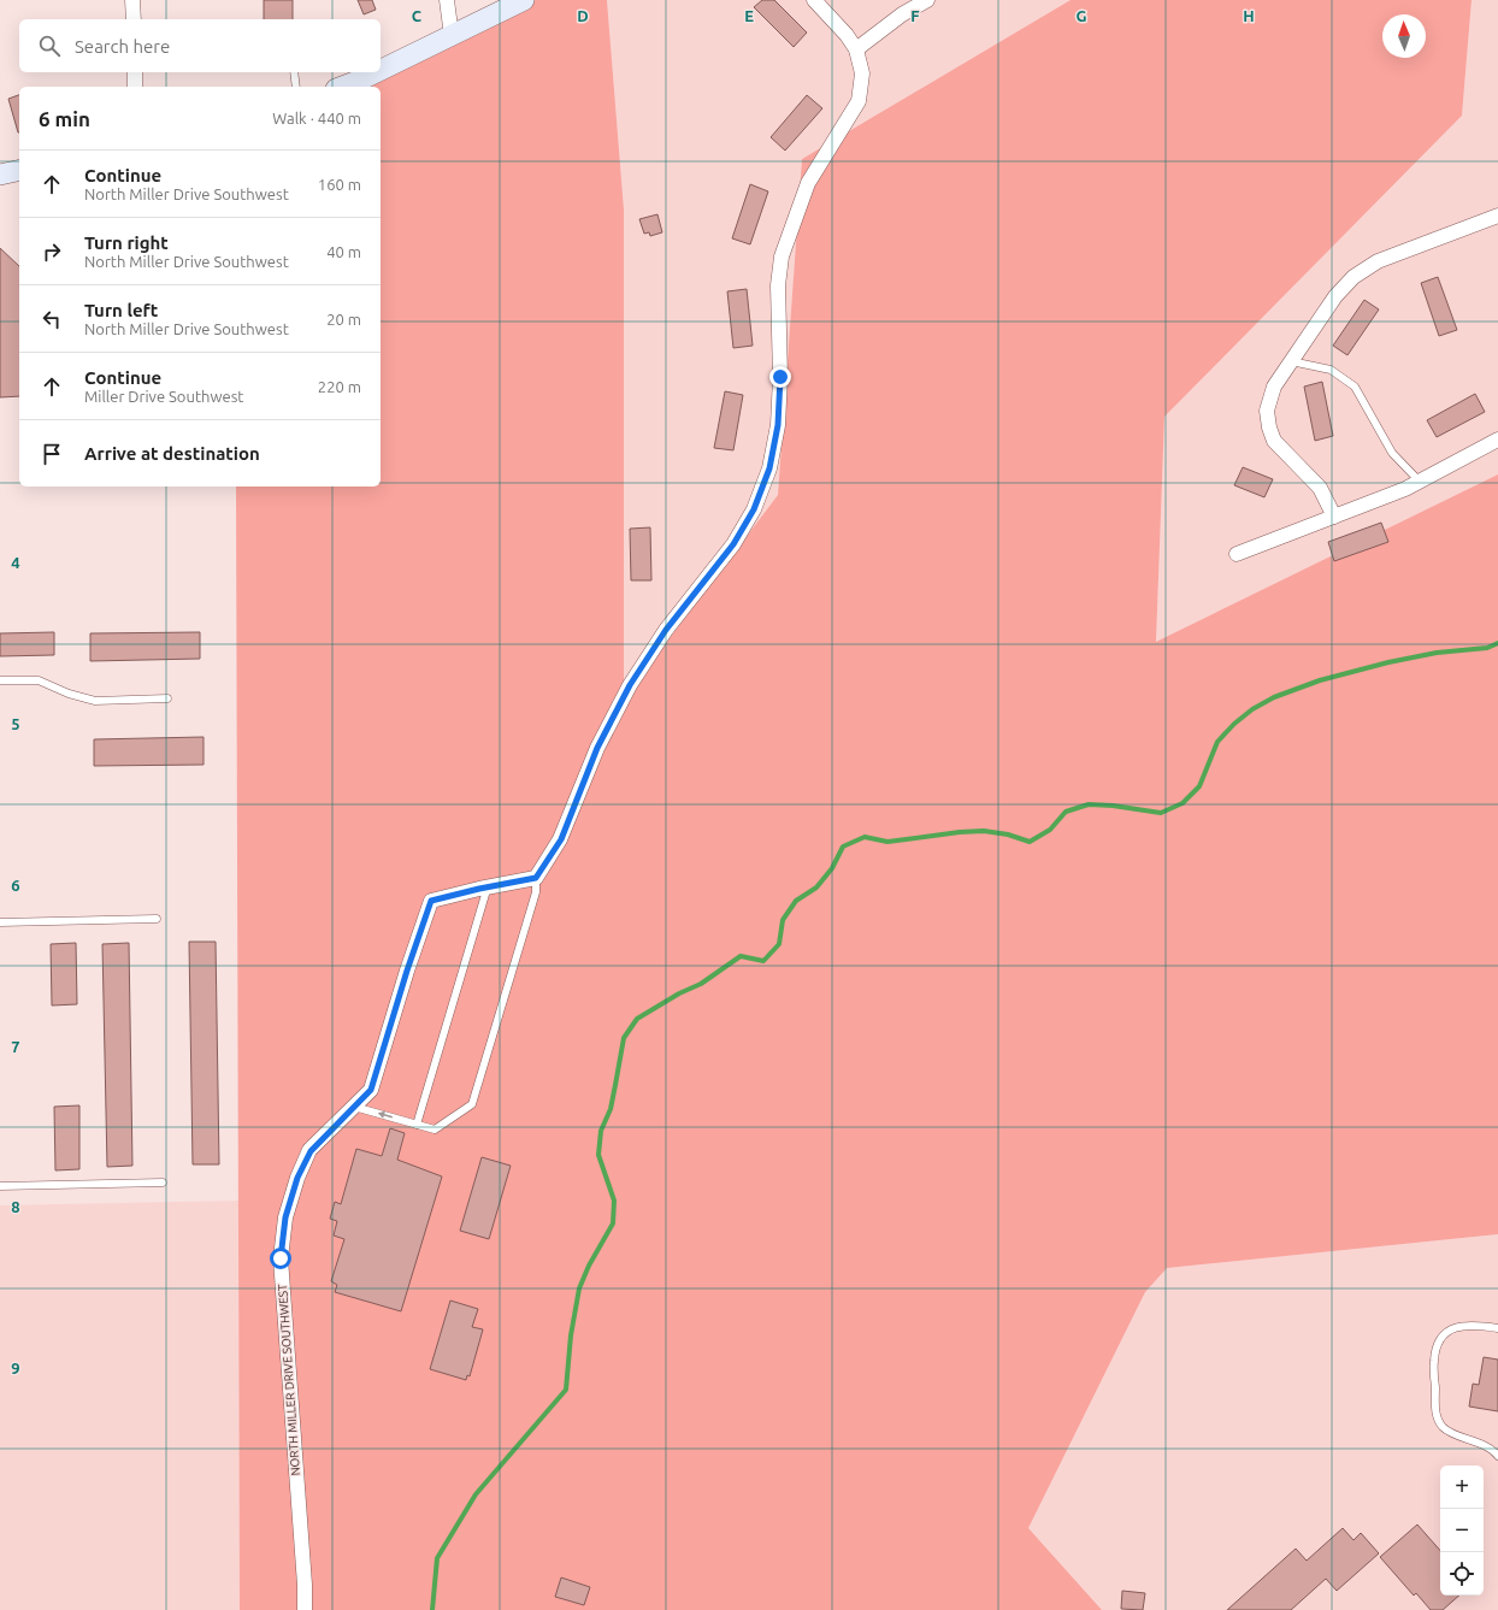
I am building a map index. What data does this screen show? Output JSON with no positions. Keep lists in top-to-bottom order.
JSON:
{
  "streets": {
    "street": ["NORTH MILLER DRIVE SOUTHWEST"]
  },
  "north": "top",
  "page": {
    "search": "Search here",
    "heading": ["6 min", "Walk · 440 m"],
    "list": [
      ["Continue", "North Miller Drive Southwest", "160 m"],
      ["Turn right", "North Miller Drive Southwest", "40 m"],
      ["Turn left", "North Miller Drive Southwest", "20 m"],
      ["Continue", "Miller Drive Southwest", "220 m"],
      "Arrive at destination"
    ],
    "map_buttons": ["+", "−"]
  },
  "grid": {
    "columns": [
      "C",
      "D",
      "E",
      "F",
      "G",
      "H"
    ],
    "rows": [
      "4",
      "5",
      "6",
      "7",
      "8",
      "9"
    ]
  }
}
